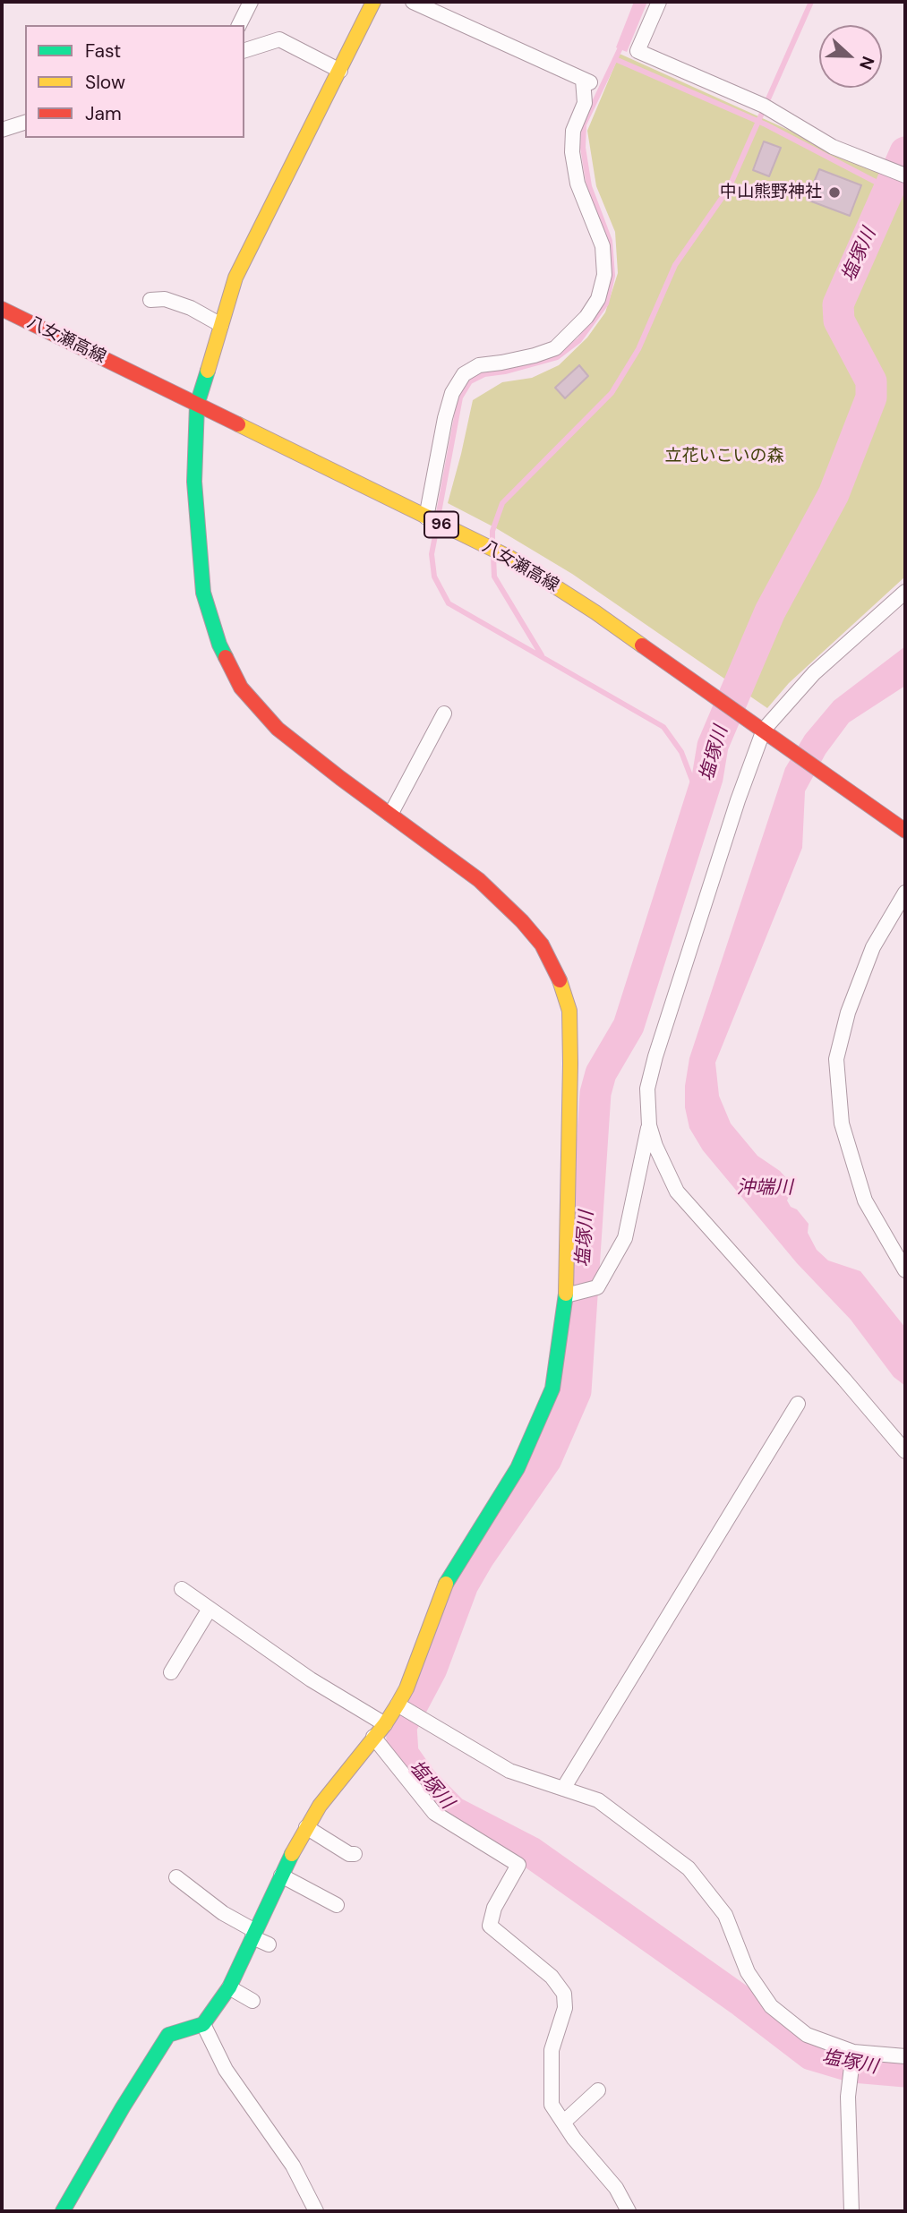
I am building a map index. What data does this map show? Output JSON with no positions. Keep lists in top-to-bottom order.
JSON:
{
  "streets": {
    "street": ["八女瀬高線", "96"]
  },
  "water": ["塩塚川", "沖端川"],
  "parks": ["立花いこいの森"],
  "places": ["中山熊野神社"],
  "legend": ["Fast", "Slow", "Jam"],
  "north": "right"
}
